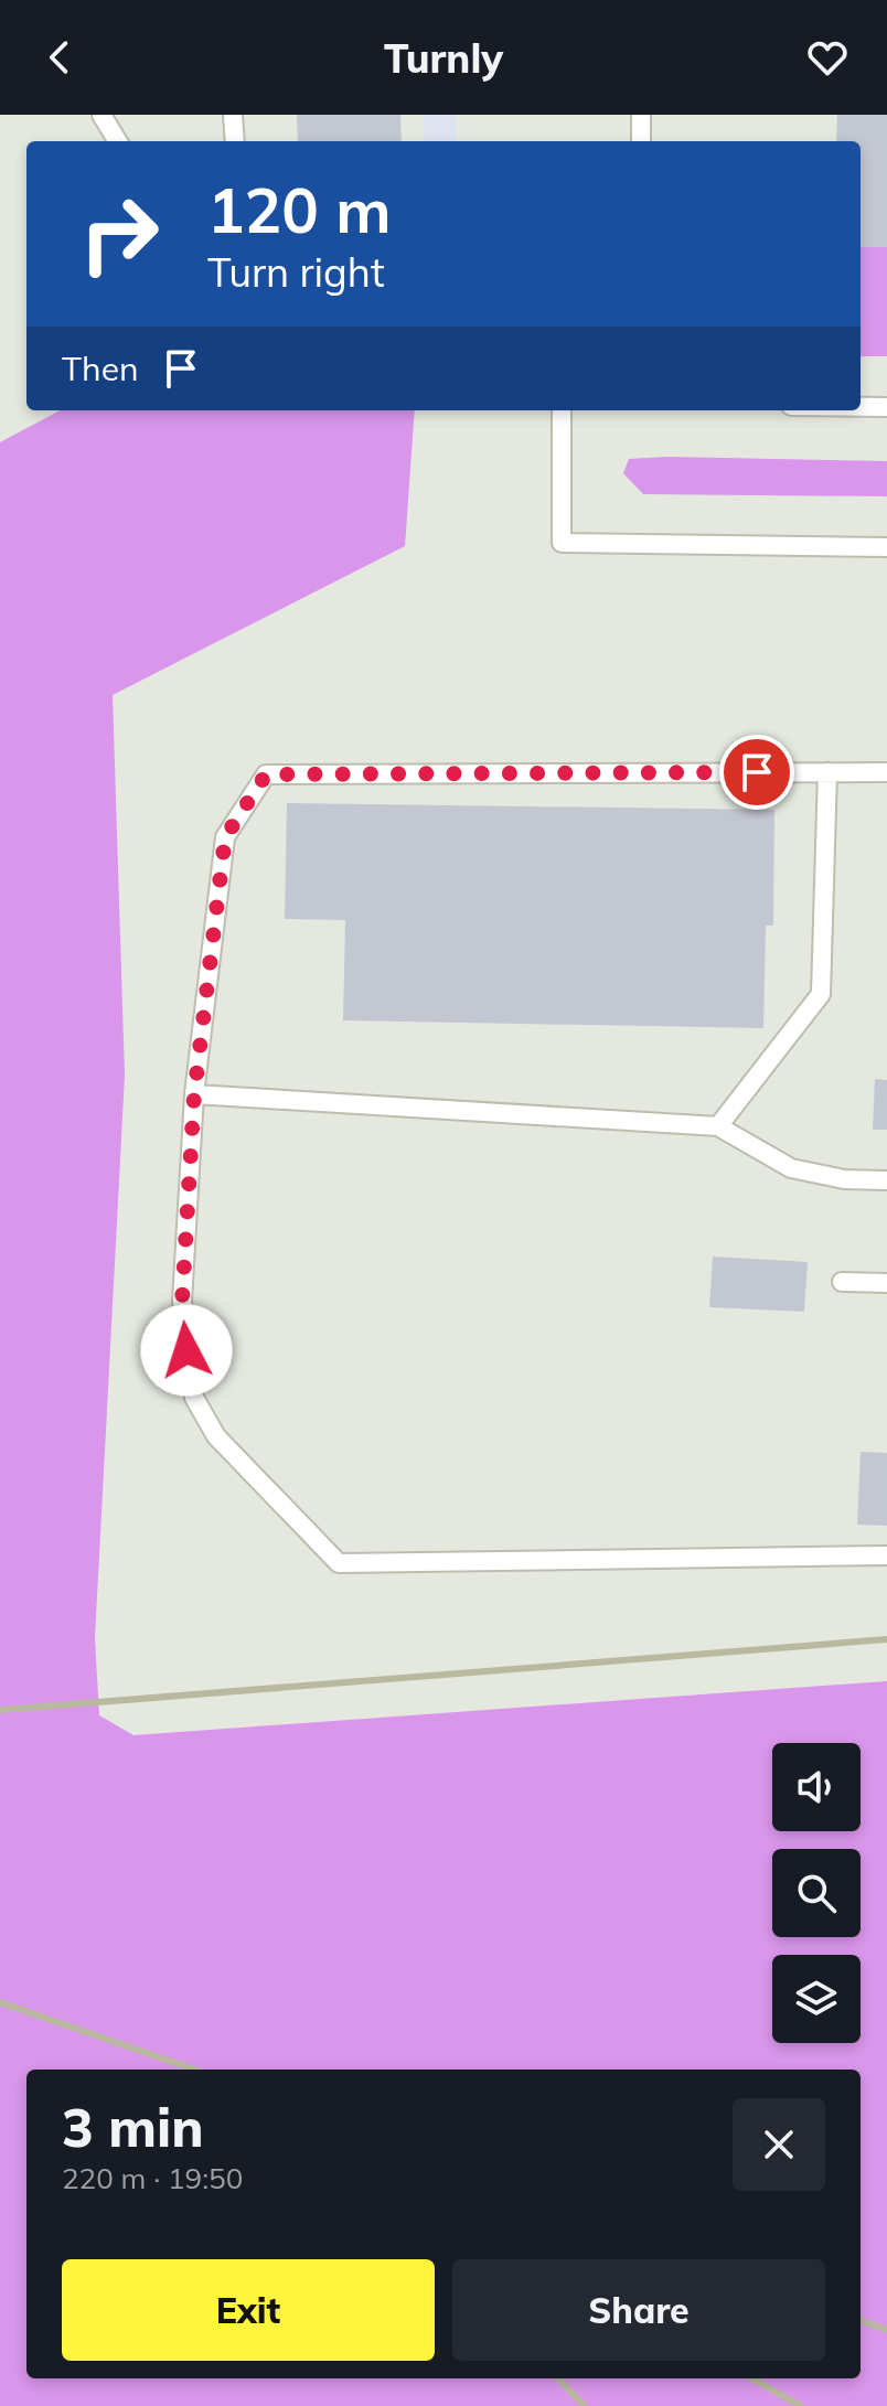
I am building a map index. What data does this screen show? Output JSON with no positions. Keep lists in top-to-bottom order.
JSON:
{
  "page": {
    "header": "Turnly",
    "turn": ["120 m", "Turn right"],
    "then": "Then",
    "heading": ["3 min", "220 m · 19:50"],
    "buttons": ["Exit", "Share"]
  }
}
